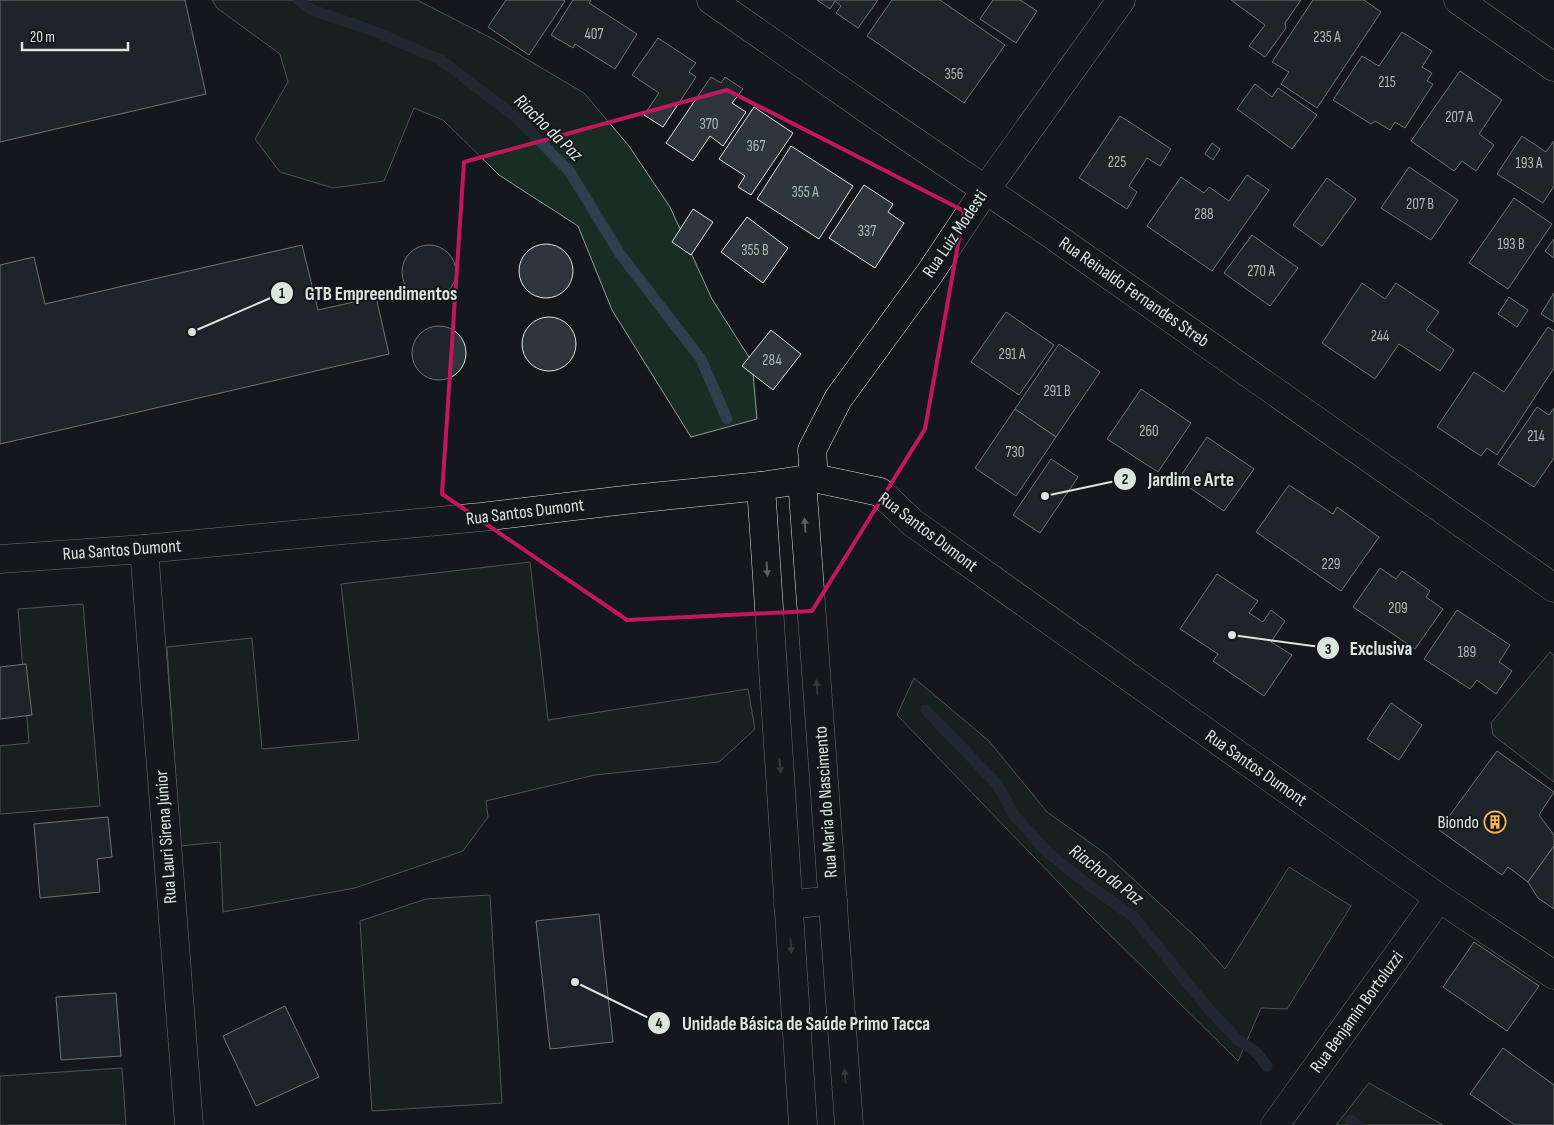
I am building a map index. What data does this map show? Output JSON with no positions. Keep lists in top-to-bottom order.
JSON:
{
  "streets": {
    "street": [
      "Rua Luiz Modesti",
      "Rua Reinaldo Fernandes Streb",
      "Rua Santos Dumont",
      "Rua Maria do Nascimento",
      "Rua Lauri Sirena Júnior",
      "Rua Benjamin Bortoluzzi"
    ]
  },
  "crossings": [
    ["Rua Luiz Modesti", "Rua Reinaldo Fernandes Streb"],
    ["Rua Luiz Modesti", "Rua Santos Dumont"],
    ["Rua Luiz Modesti", "Rua Maria do Nascimento"],
    ["Rua Santos Dumont", "Rua Maria do Nascimento"],
    ["Rua Santos Dumont", "Rua Lauri Sirena Júnior"],
    ["Rua Santos Dumont", "Rua Benjamin Bortoluzzi"]
  ],
  "water": ["Riacho da Paz"],
  "places": {
    "other": [
      "GTB Empreendimentos",
      "Jardim e Arte",
      "Exclusiva",
      "Unidade Básica de Saúde Primo Tacca"
    ],
    "building": ["Biondo"]
  },
  "house_numbers": [
    "407",
    "235 A",
    "356",
    "215",
    "207 A",
    "370",
    "367",
    "225",
    "193 A",
    "355 A",
    "207 B",
    "288",
    "337",
    "193 B",
    "355 B",
    "270 A",
    "244",
    "291 A",
    "284",
    "291 B",
    "260",
    "214",
    "730",
    "229",
    "209",
    "189"
  ],
  "scale_bar": "20 m"
}
